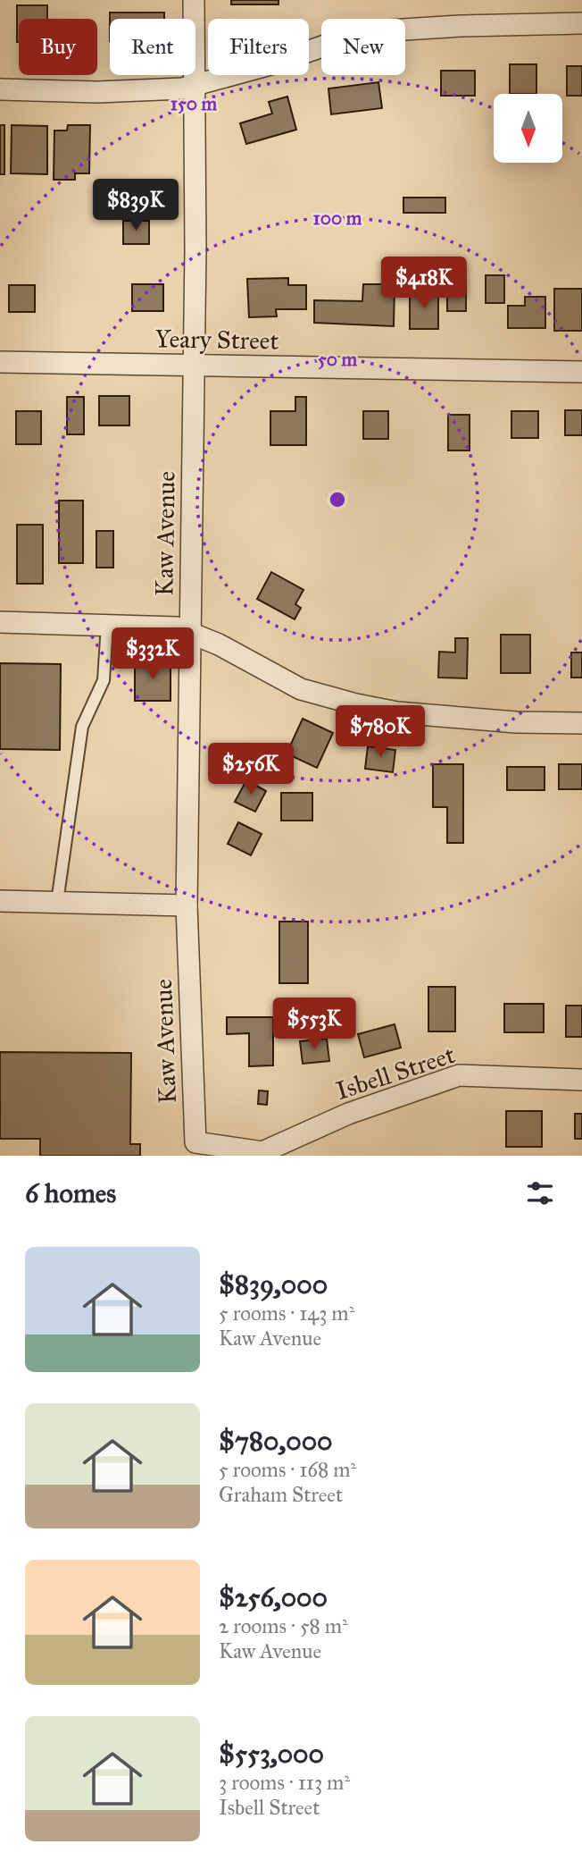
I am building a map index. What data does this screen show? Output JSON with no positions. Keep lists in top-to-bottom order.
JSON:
{
  "streets": {
    "street": ["Yeary Street", "Kaw Avenue", "Isbell Street"]
  },
  "crossings": [
    ["Yeary Street", "Kaw Avenue"],
    ["Kaw Avenue", "Isbell Street"]
  ],
  "north": "bottom",
  "page": {
    "chip": [
      "Buy",
      "Rent",
      "Filters",
      "New"
    ],
    "price": [
      "$839K",
      "$418K",
      "$332K",
      "$780K",
      "$256K",
      "$553K"
    ],
    "heading": "6 homes",
    "list": [
      {
        "name": "$839,000",
        "note": "5 rooms · 143 m² · Kaw Avenue"
      },
      {
        "name": "$780,000",
        "note": "5 rooms · 168 m² · Graham Street"
      },
      {
        "name": "$256,000",
        "note": "2 rooms · 58 m² · Kaw Avenue"
      },
      {
        "name": "$553,000",
        "note": "3 rooms · 113 m² · Isbell Street"
      }
    ]
  },
  "rings": ["150 m", "100 m", "50 m"]
}
